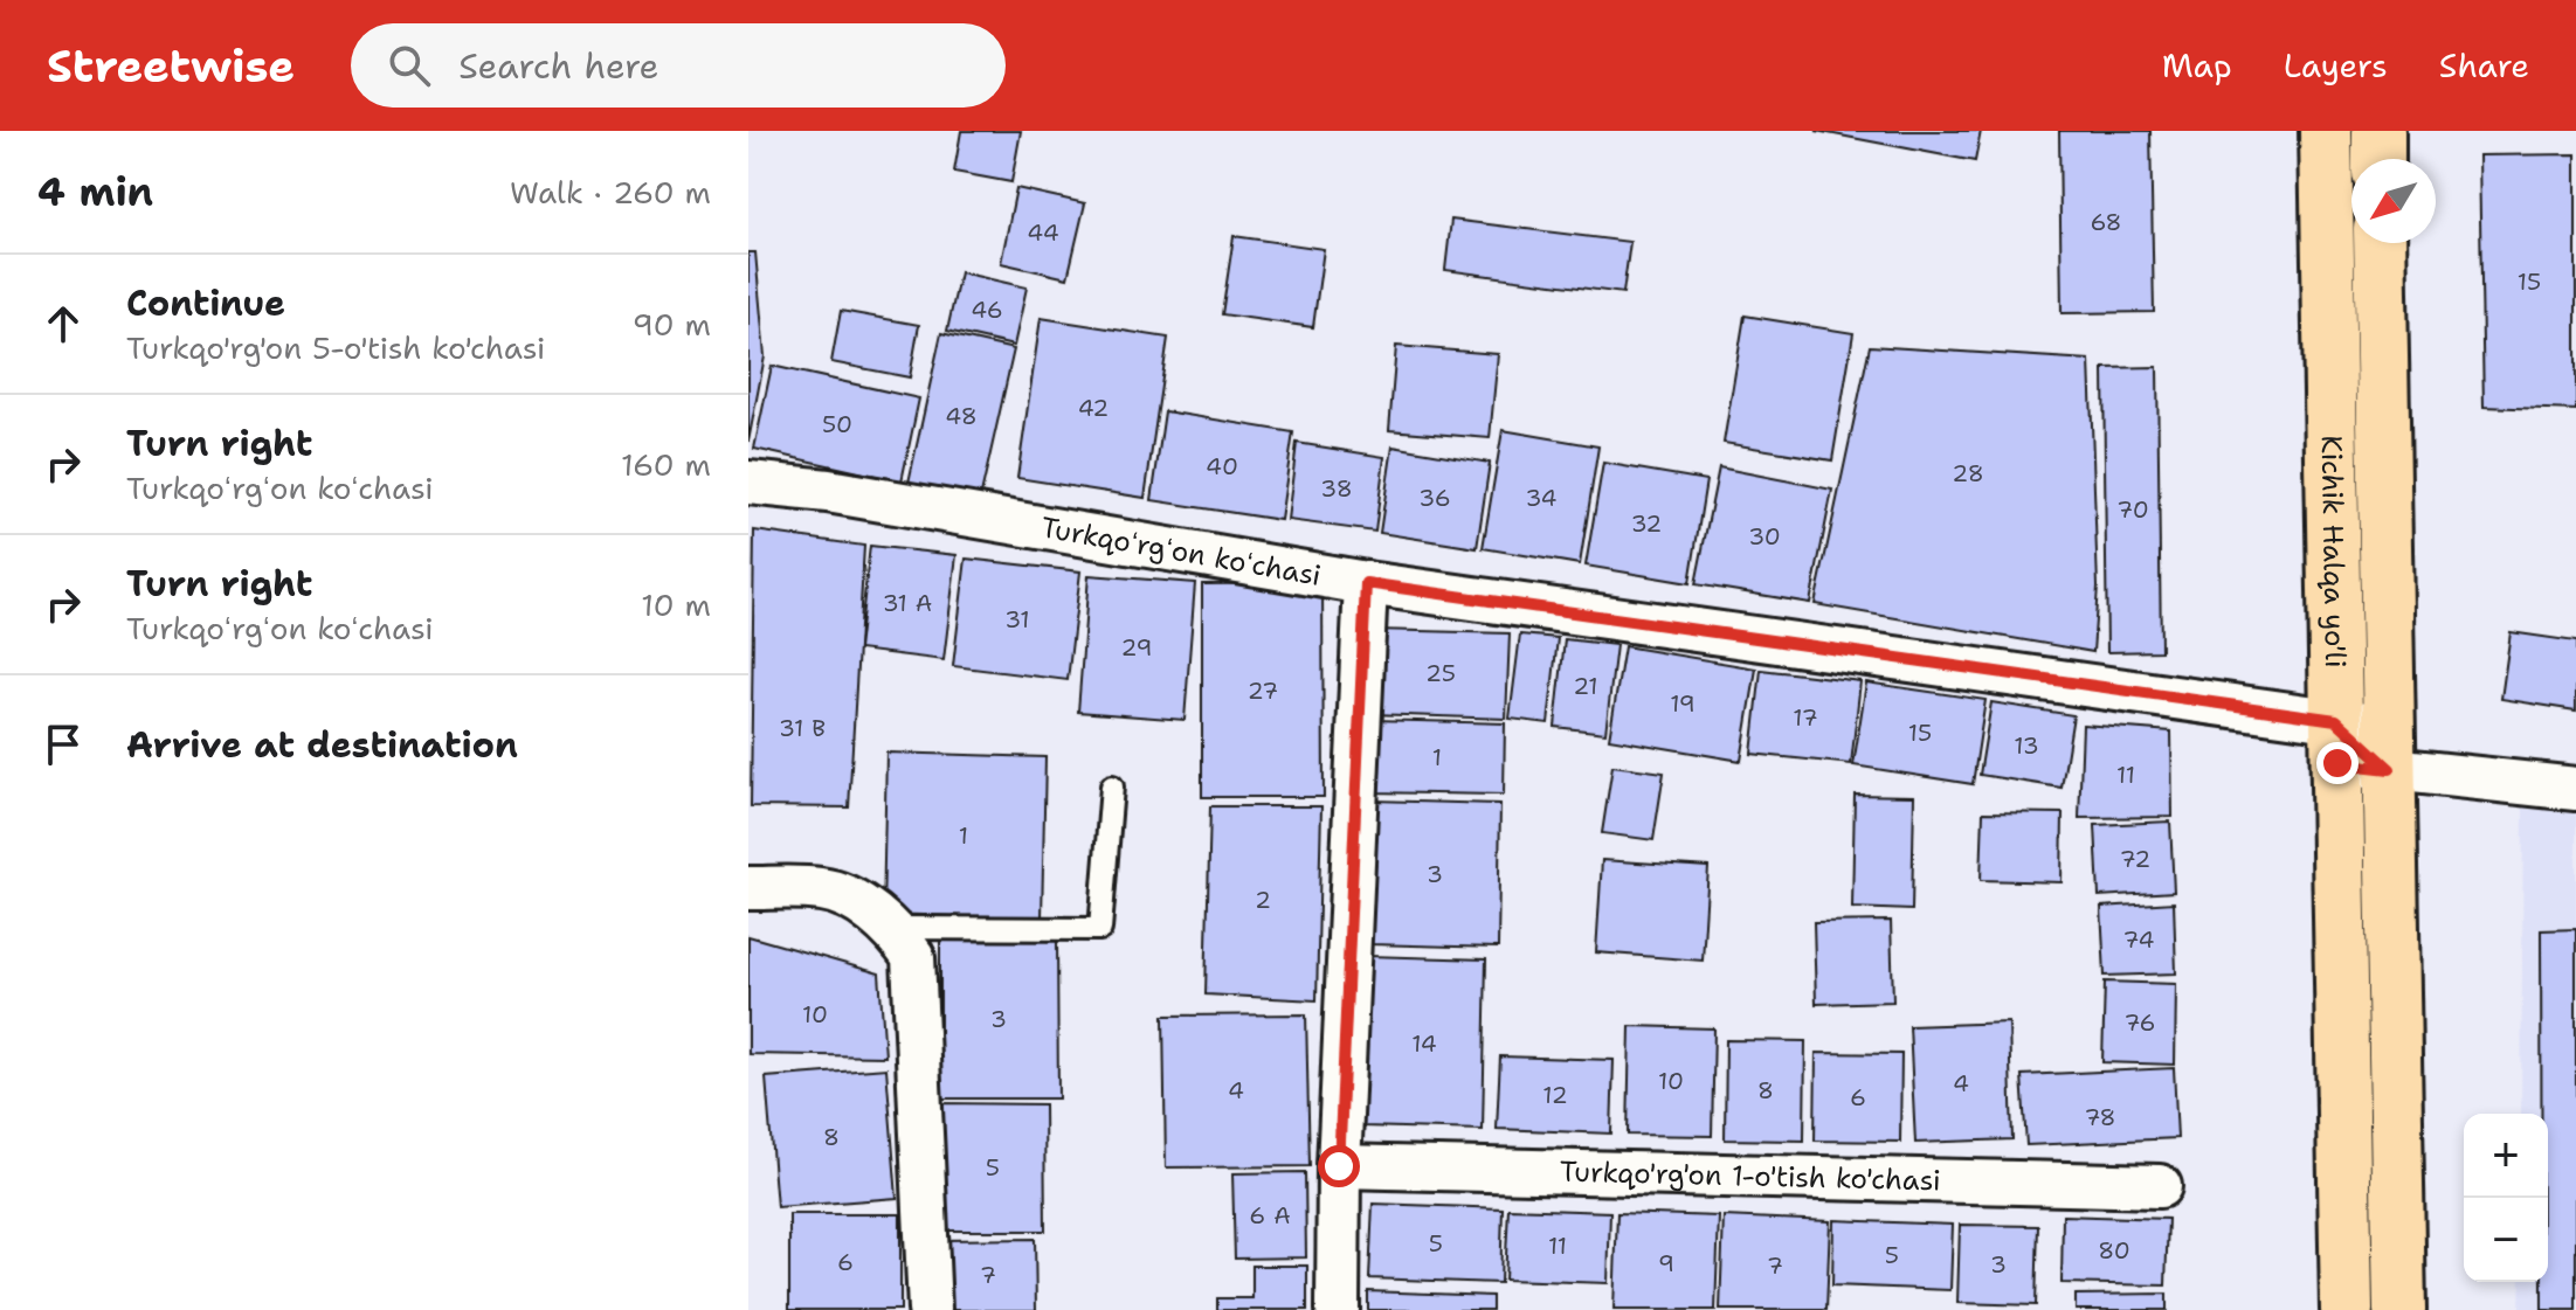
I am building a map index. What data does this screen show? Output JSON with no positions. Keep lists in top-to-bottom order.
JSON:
{
  "streets": {
    "highway": ["Kichik Halqa yo'li"],
    "street": ["Turkqoʻrgʻon koʻchasi", "Turkqo'rg'on 1-o'tish ko'chasi"]
  },
  "crossings": [
    ["Turkqoʻrgʻon koʻchasi", "Kichik Halqa yo'li"]
  ],
  "house_numbers": [
    "68",
    "44",
    "15",
    "46",
    "42",
    "48",
    "50",
    "40",
    "28",
    "38",
    "36",
    "34",
    "70",
    "32",
    "30",
    "31 A",
    "31",
    "29",
    "25",
    "21",
    "27",
    "19",
    "17",
    "31 B",
    "15",
    "13",
    "1",
    "11",
    "1",
    "72",
    "3",
    "2",
    "74",
    "10",
    "3",
    "76",
    "14",
    "10",
    "4",
    "4",
    "8",
    "12",
    "6",
    "78",
    "8",
    "5",
    "6 A",
    "5",
    "11",
    "80",
    "5",
    "6",
    "9",
    "3",
    "7",
    "7"
  ],
  "north": "bottom left",
  "page": {
    "header": "Streetwise",
    "search": "Search here",
    "nav": ["Map", "Layers", "Share"],
    "heading": ["4 min", "Walk · 260 m"],
    "list": [
      ["Continue", "Turkqo'rg'on 5-o'tish ko'chasi", "90 m"],
      ["Turn right", "Turkqoʻrgʻon koʻchasi", "160 m"],
      ["Turn right", "Turkqoʻrgʻon koʻchasi", "10 m"],
      "Arrive at destination"
    ],
    "map_buttons": ["+", "−"]
  }
}
